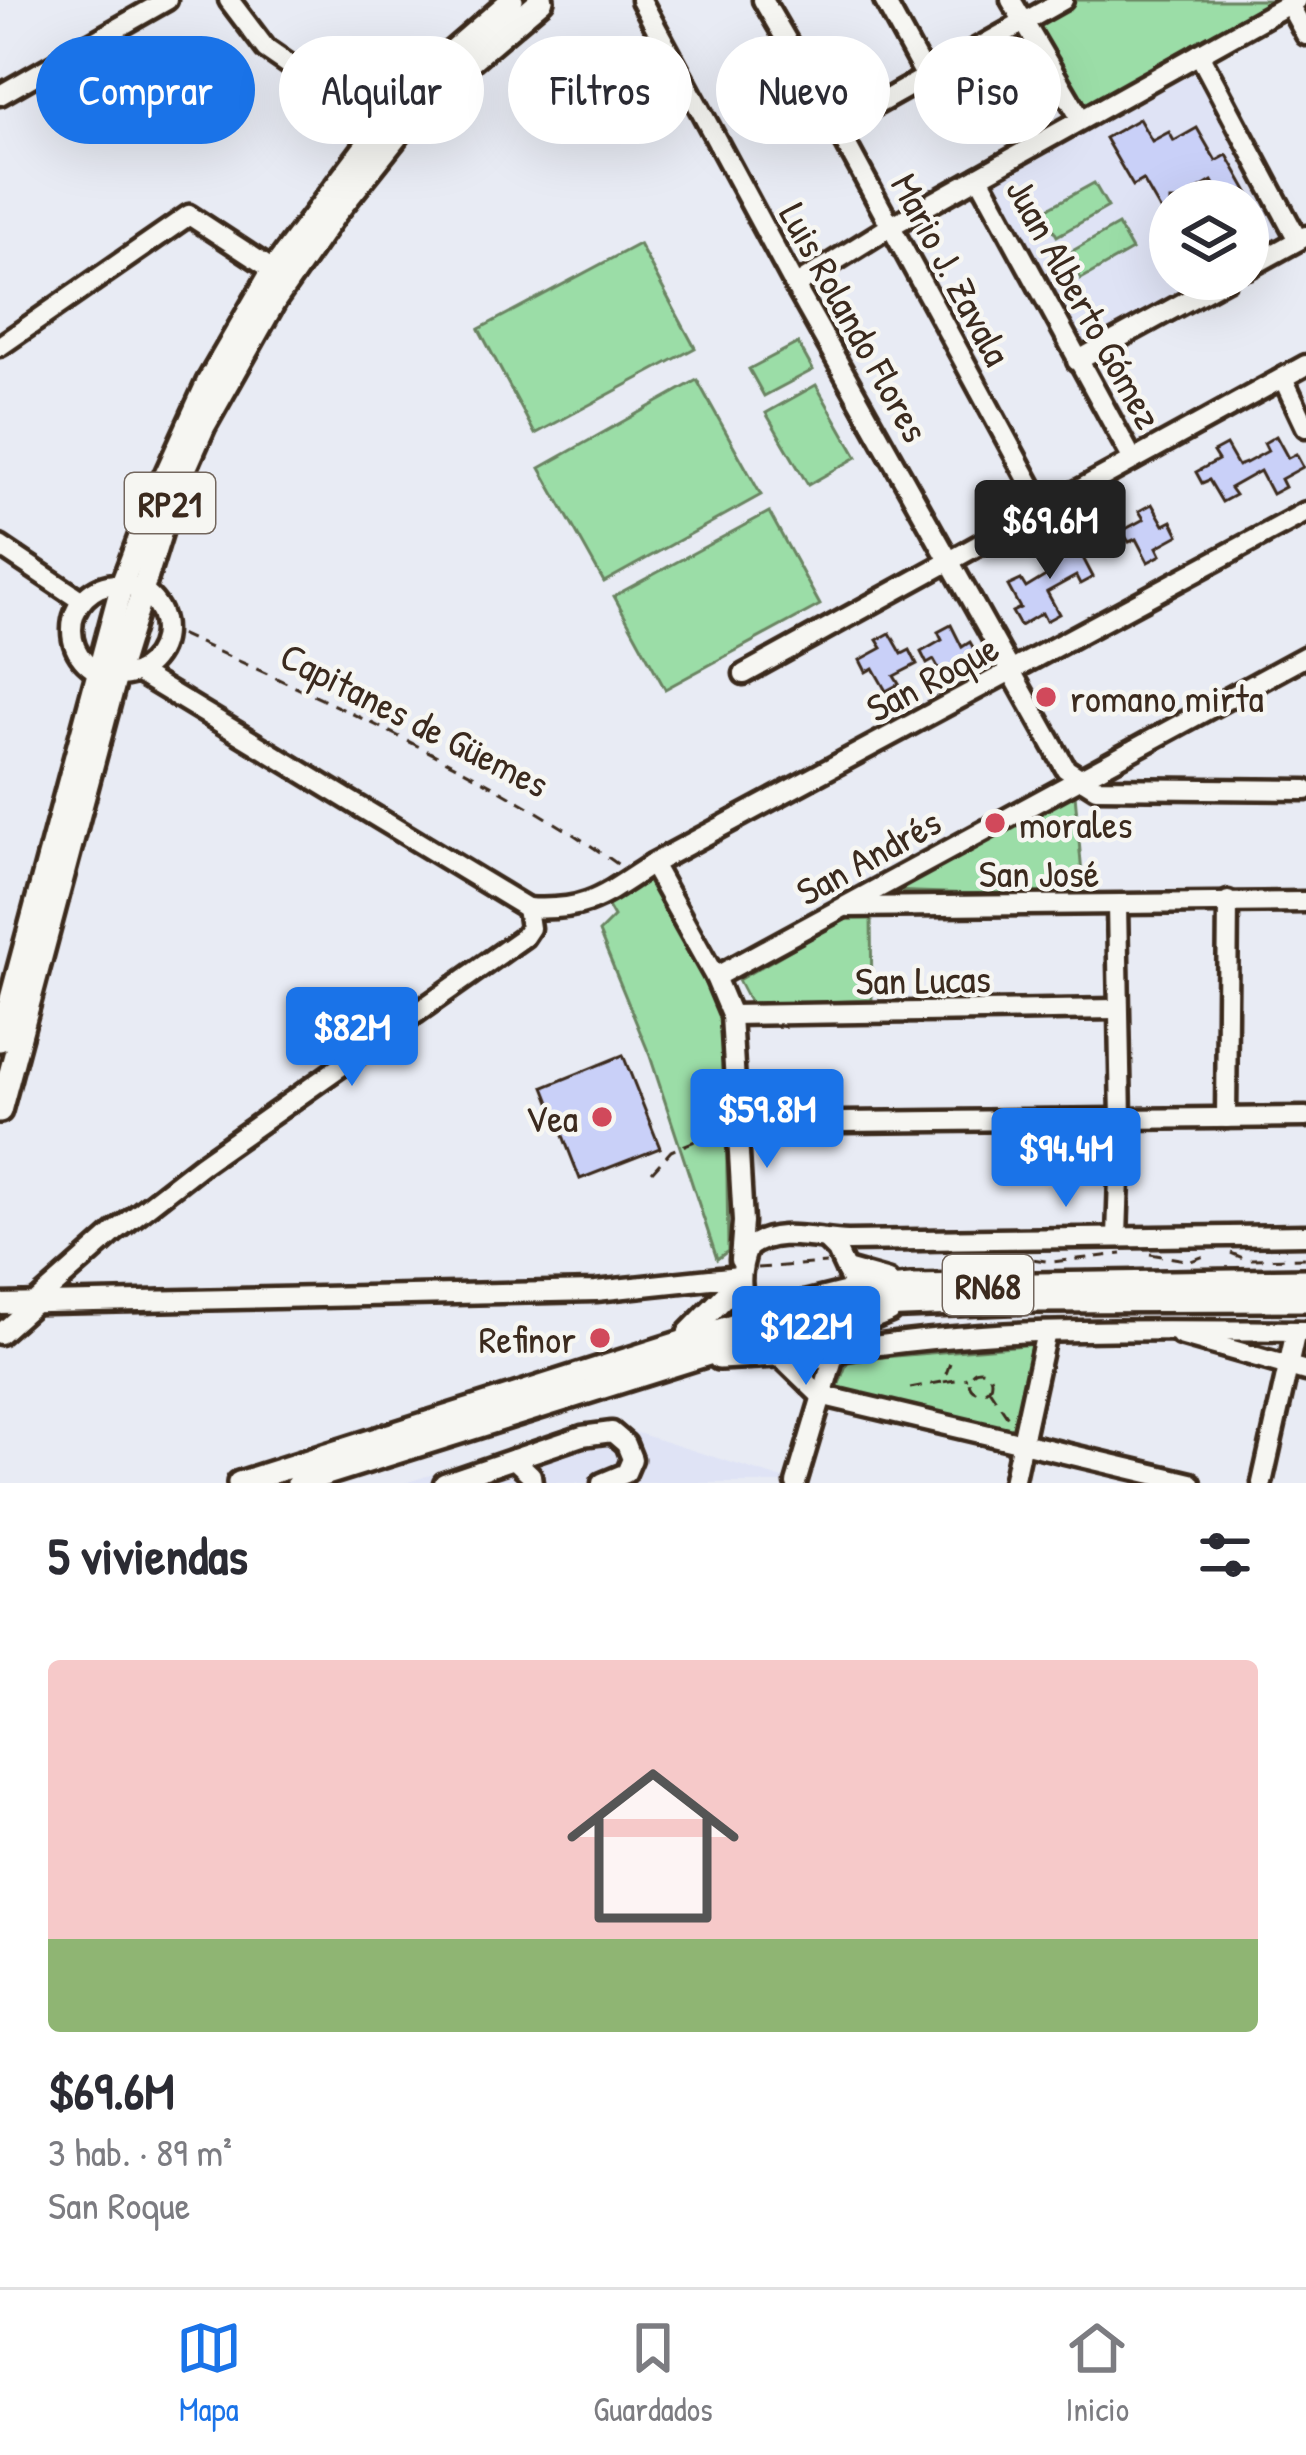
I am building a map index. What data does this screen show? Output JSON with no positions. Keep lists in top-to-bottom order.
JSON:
{
  "streets": {
    "main road": ["RP21", "RN68"],
    "street": [
      "Mario J. Zavala",
      "Juan Alberto Gómez",
      "Luis Rolando Flores",
      "San Roque",
      "San Andrés",
      "San José",
      "San Lucas"
    ],
    "path": ["Capitanes de Güemes"]
  },
  "crossings": [
    ["Luis Rolando Flores", "San Roque"],
    ["Luis Rolando Flores", "San Andrés"],
    ["San Andrés", "San José"]
  ],
  "places": [
    "romano mirta",
    "morales",
    "Vea",
    "Refinor"
  ],
  "page": {
    "chip": [
      "Comprar",
      "Alquilar",
      "Filtros",
      "Nuevo",
      "Piso"
    ],
    "price": [
      "$69.6M",
      "$82M",
      "$59.8M",
      "$94.4M",
      "$122M"
    ],
    "heading": "5 viviendas",
    "list": [
      {
        "name": "$69.6M",
        "note": "3 hab. · 89 m² · San Roque"
      }
    ],
    "tabs": ["Mapa", "Guardados", "Inicio"]
  }
}
